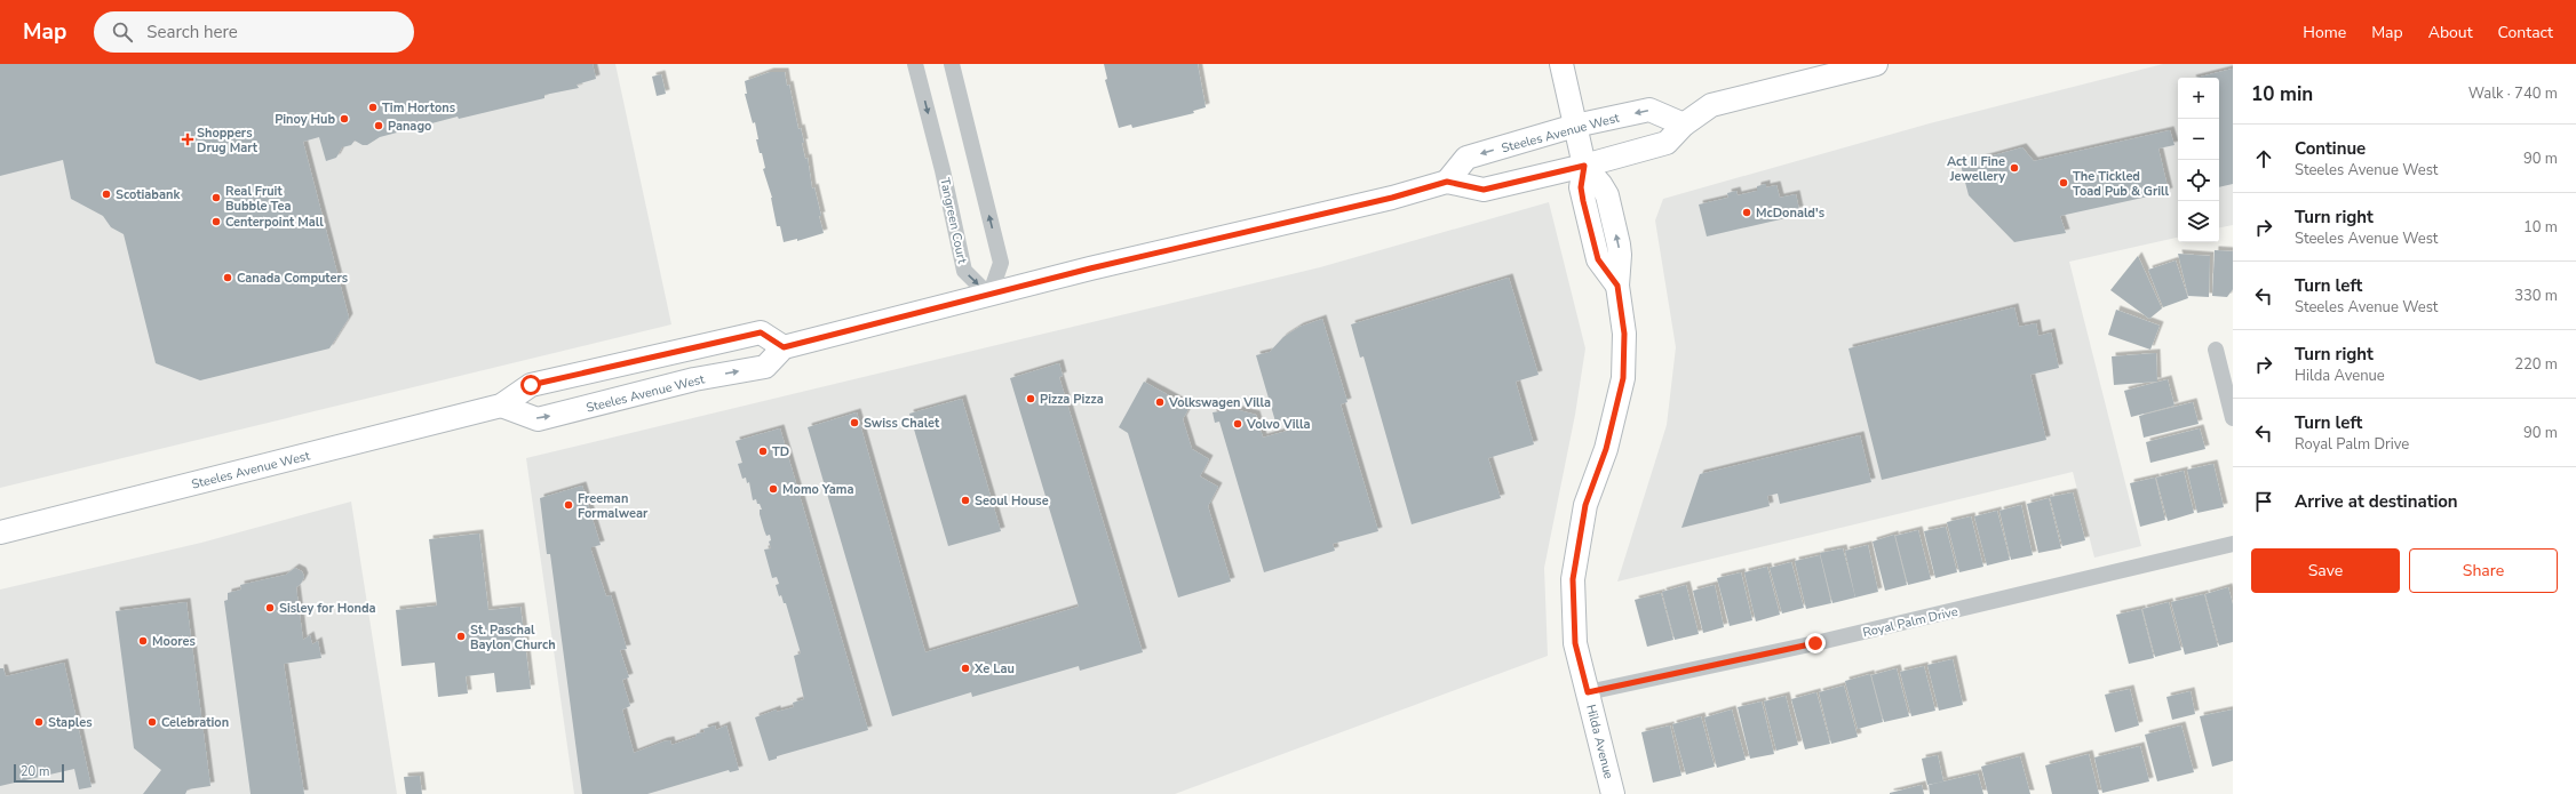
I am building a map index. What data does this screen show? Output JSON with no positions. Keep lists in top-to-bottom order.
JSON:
{
  "streets": {
    "main road": ["Steeles Avenue West", "Hilda Avenue"],
    "street": ["Tangreen Court", "Royal Palm Drive"]
  },
  "crossings": [
    ["Steeles Avenue West", "Hilda Avenue"],
    ["Royal Palm Drive", "Hilda Avenue"]
  ],
  "places": {
    "other": [
      "Tim Hortons",
      "Pinoy Hub",
      "Panago",
      "Act II Fine Jewellery",
      "The Tickled Toad Pub & Grill",
      "Scotiabank",
      "Real Fruit Bubble Tea",
      "McDonald's",
      "Centerpoint Mall",
      "Canada Computers",
      "Pizza Pizza",
      "Volkswagen Villa",
      "Swiss Chalet",
      "Volvo Villa",
      "TD",
      "Momo Yama",
      "Seoul House",
      "Freeman Formalwear",
      "Sisley for Honda",
      "St. Paschal Baylon Church",
      "Moores",
      "Xe Lau",
      "Staples",
      "Celebration"
    ],
    "health": ["Shoppers Drug Mart"]
  },
  "scale_bar": "20 m",
  "page": {
    "header": "Map",
    "search": "Search here",
    "nav": [
      "Home",
      "Map",
      "About",
      "Contact"
    ],
    "heading": ["10 min", "Walk · 740 m"],
    "map_buttons": ["+", "−"],
    "list": [
      ["Continue", "Steeles Avenue West", "90 m"],
      ["Turn right", "Steeles Avenue West", "10 m"],
      ["Turn left", "Steeles Avenue West", "330 m"],
      ["Turn right", "Hilda Avenue", "220 m"],
      ["Turn left", "Royal Palm Drive", "90 m"],
      "Arrive at destination"
    ],
    "buttons": ["Save", "Share"],
    "scale": "20 m"
  }
}
